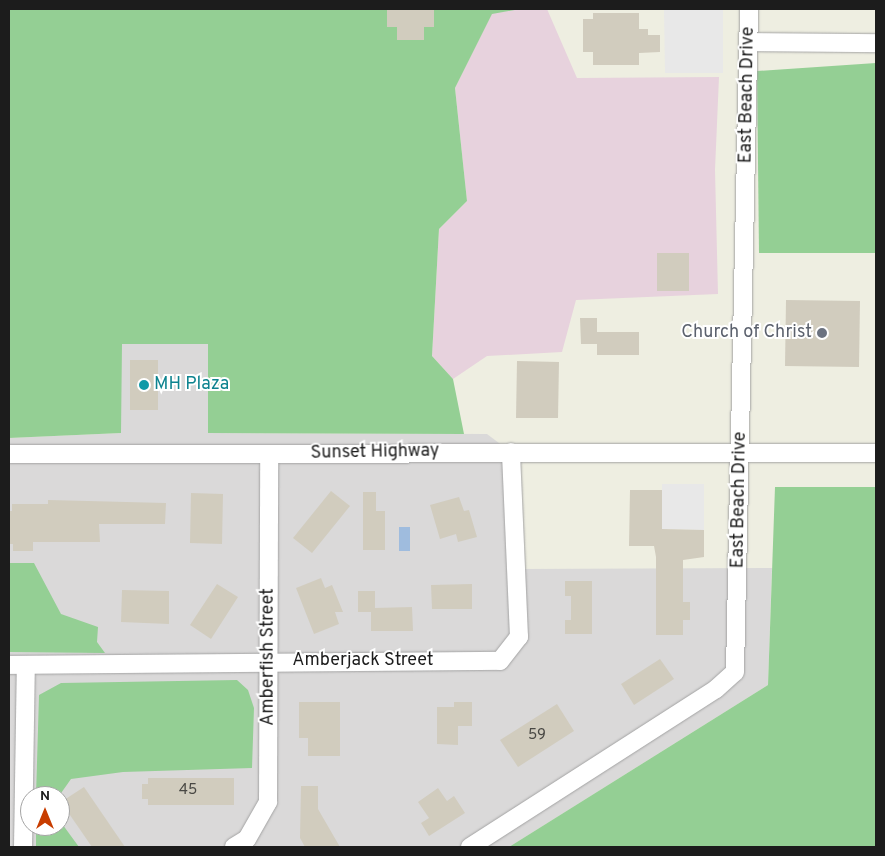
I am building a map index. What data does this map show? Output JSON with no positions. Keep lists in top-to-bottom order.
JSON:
{
  "streets": {
    "street": [
      "East Beach Drive",
      "Sunset Highway",
      "Amberfish Street",
      "Amberjack Street"
    ]
  },
  "crossings": [
    ["East Beach Drive", "Sunset Highway"],
    ["Sunset Highway", "Amberfish Street"],
    ["Sunset Highway", "Amberjack Street"],
    ["Amberfish Street", "Amberjack Street"]
  ],
  "places": ["Church of Christ", "MH Plaza"],
  "house_numbers": ["59", "45"],
  "north": "top"
}
